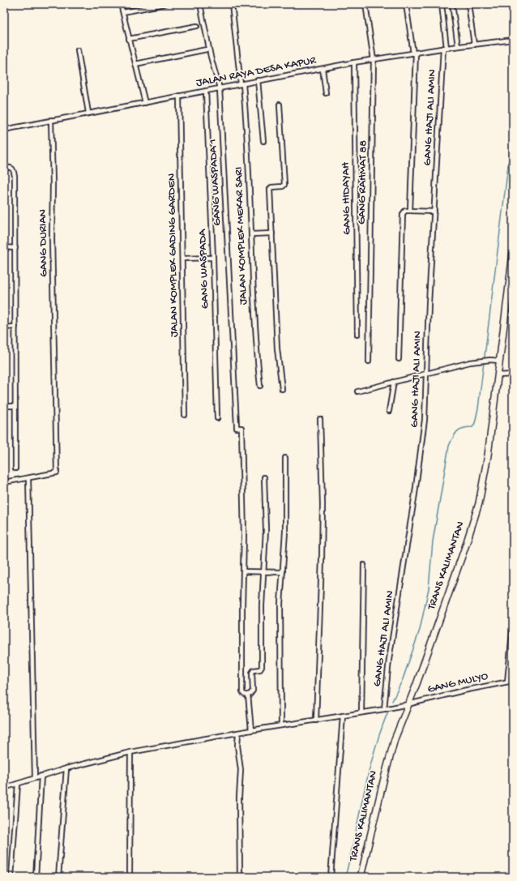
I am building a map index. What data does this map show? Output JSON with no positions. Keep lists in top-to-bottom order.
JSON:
{
  "streets": {
    "highway": ["TRANS KALIMANTAN"],
    "street": [
      "JALAN RAYA DESA KAPUR",
      "GANG HAJI ALI AMIN",
      "GANG WASPADA 1",
      "GANG RAHMAT 88",
      "GANG HIDAYAH",
      "JALAN KOMPLEK MEKAR SARI",
      "GANG DURIAN",
      "JALAN KOMPLEK GADING GARDEN",
      "GANG WASPADA",
      "GANG MULYO"
    ]
  },
  "crossings": [
    ["JALAN RAYA DESA KAPUR", "GANG HAJI ALI AMIN"],
    ["JALAN RAYA DESA KAPUR", "GANG WASPADA 1"],
    ["JALAN RAYA DESA KAPUR", "GANG RAHMAT 88"],
    ["JALAN RAYA DESA KAPUR", "GANG HIDAYAH"],
    ["JALAN RAYA DESA KAPUR", "JALAN KOMPLEK MEKAR SARI"],
    ["JALAN RAYA DESA KAPUR", "GANG DURIAN"],
    ["JALAN RAYA DESA KAPUR", "JALAN KOMPLEK GADING GARDEN"],
    ["JALAN RAYA DESA KAPUR", "GANG WASPADA"],
    ["GANG HAJI ALI AMIN", "GANG MULYO"],
    ["TRANS KALIMANTAN", "GANG MULYO"]
  ]
}
